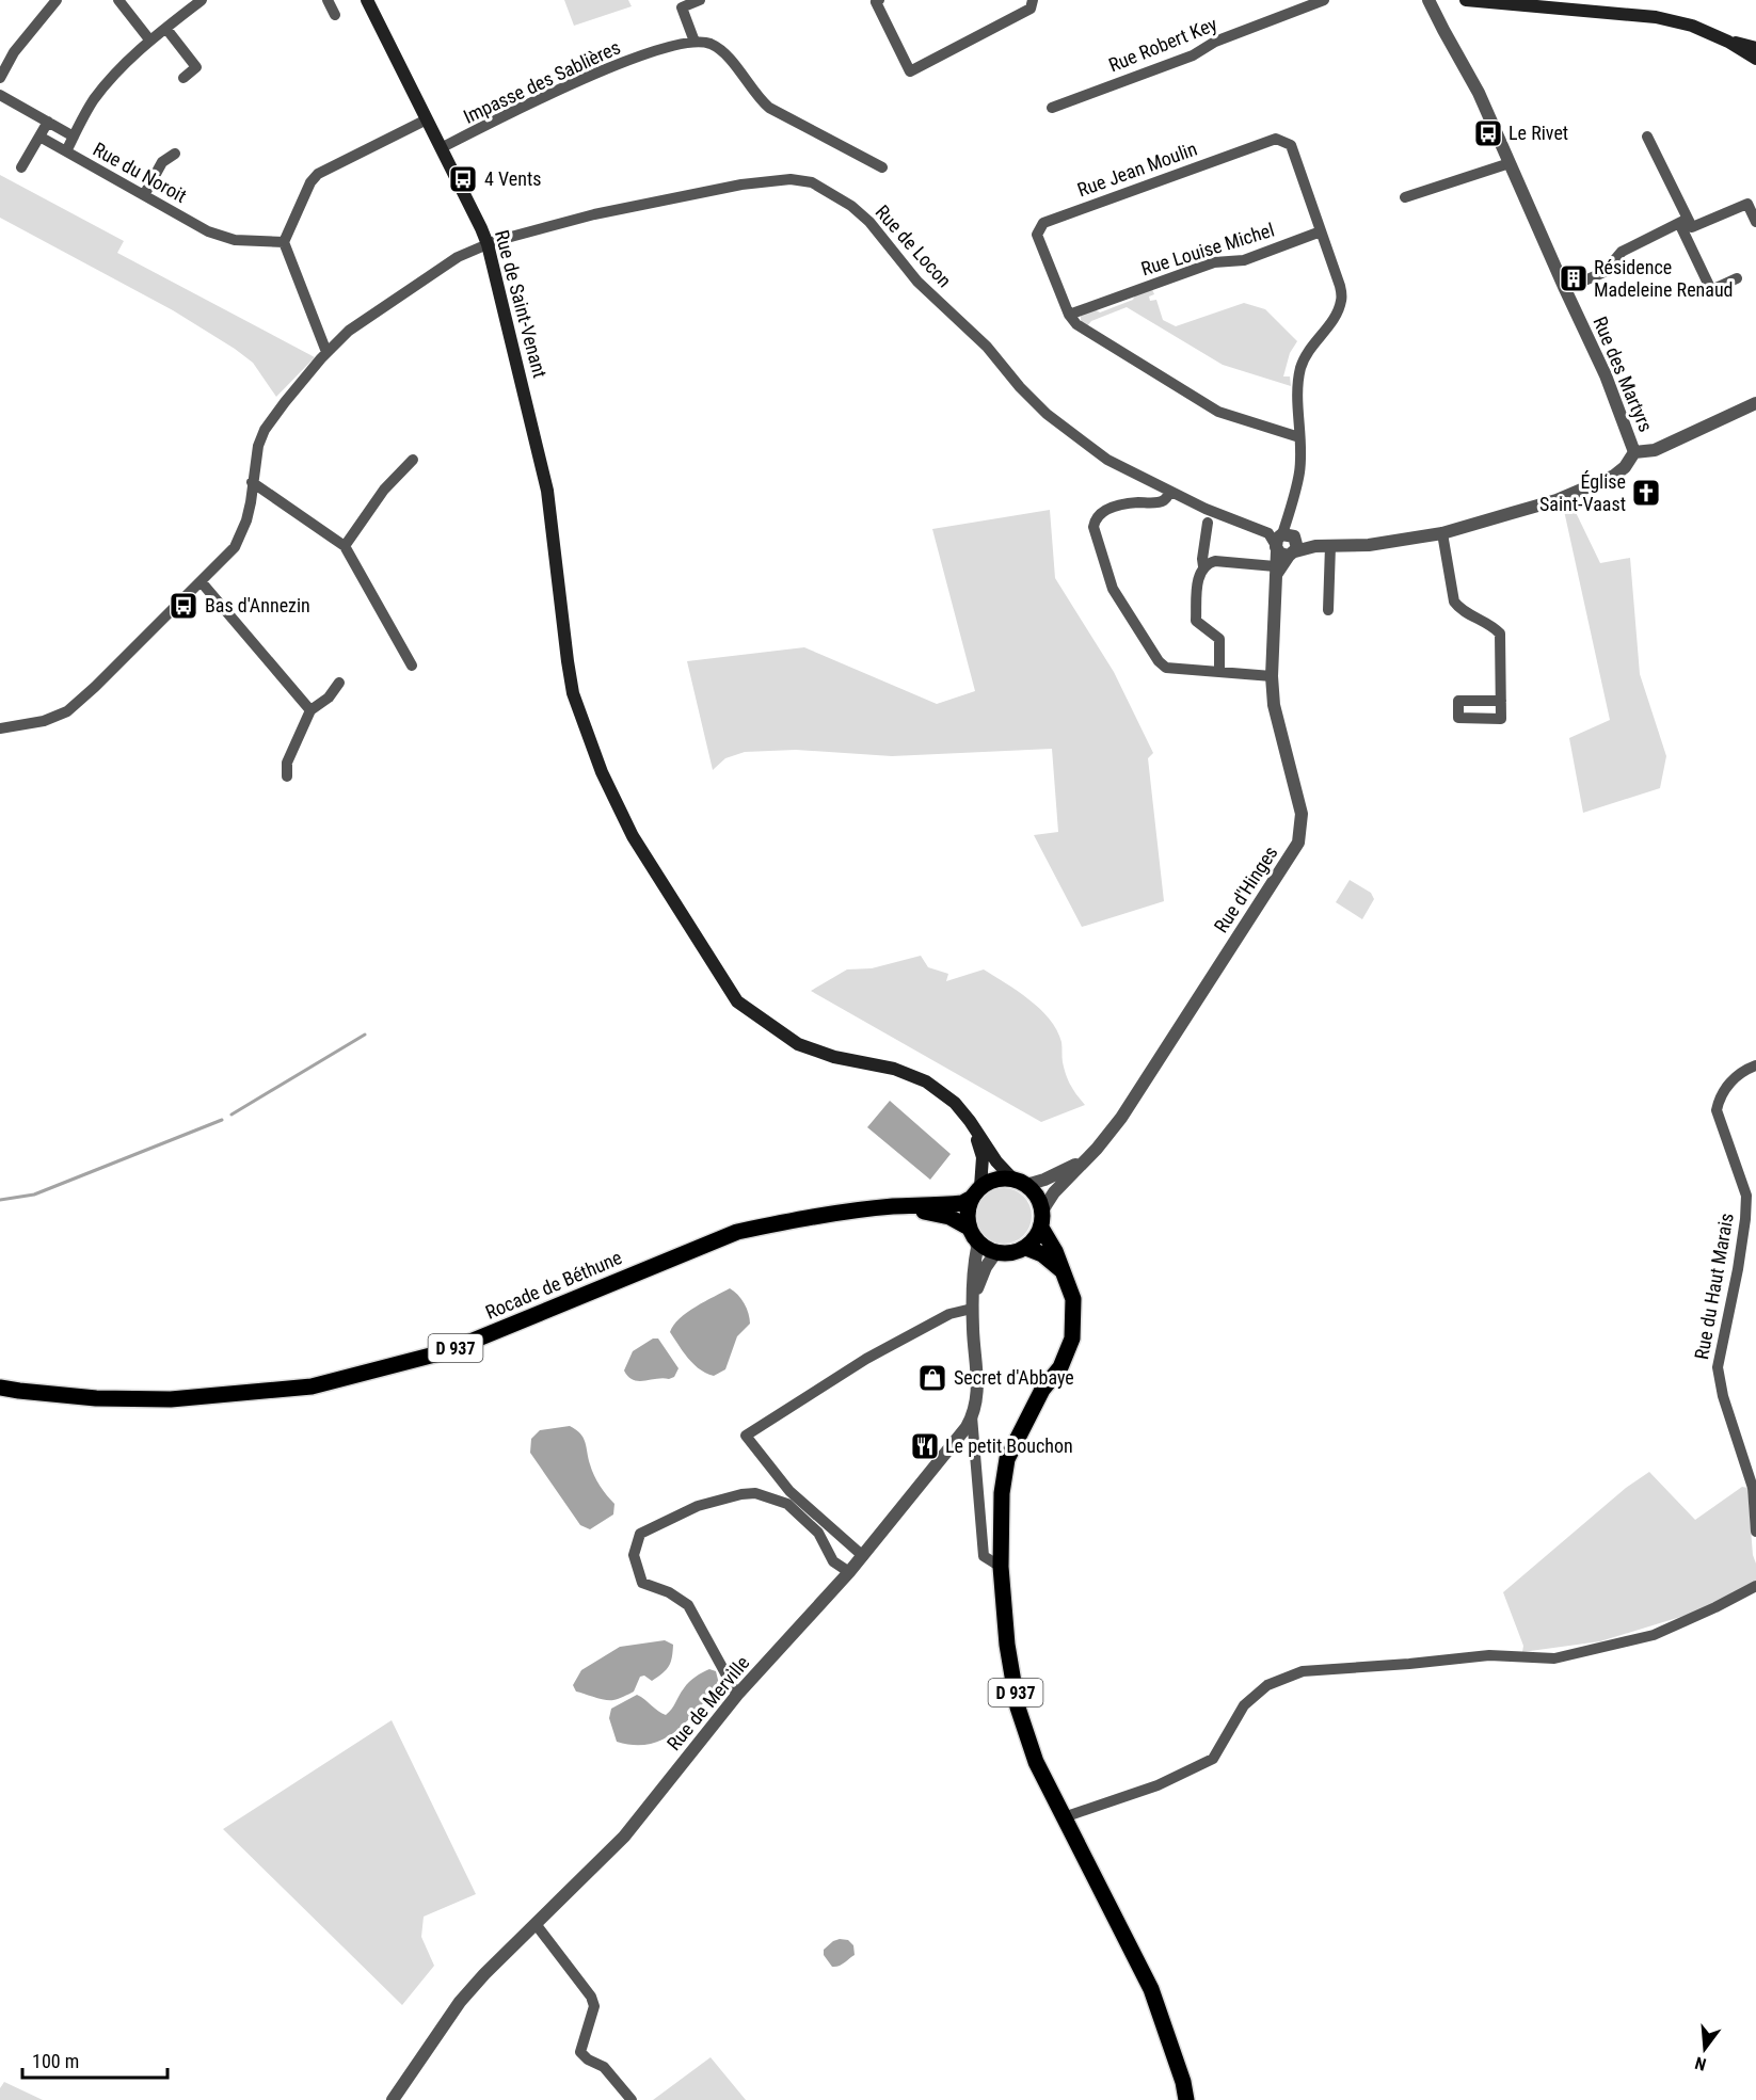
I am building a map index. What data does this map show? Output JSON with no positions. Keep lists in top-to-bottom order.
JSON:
{
  "streets": {
    "main road": ["Rue de Saint-Venant", "Rocade de Béthune", "D 937"],
    "street": [
      "Rue Robert Key",
      "Impasse des Sablières",
      "Rue Jean Moulin",
      "Rue du Noroit",
      "Rue de Locon",
      "Rue Louise Michel",
      "Rue des Martyrs",
      "Rue d'Hinges",
      "Rue du Haut Marais",
      "Rue de Merville"
    ]
  },
  "crossings": [
    ["Impasse des Sablières", "Rue de Saint-Venant"],
    ["Rue Jean Moulin", "Rue de Locon"],
    ["Rue Jean Moulin", "Rue Louise Michel"],
    ["Rue de Locon", "Rue de Saint-Venant"],
    ["Rue d'Hinges", "Rocade de Béthune"],
    ["Rue d'Hinges", "D 937"],
    ["Rue d'Hinges", "Rue de Merville"],
    ["Rocade de Béthune", "D 937"],
    ["Rocade de Béthune", "Rue de Merville"],
    ["D 937", "Rue de Merville"]
  ],
  "places": {
    "bus stop": ["Le Rivet", "4 Vents", "Bas d'Annezin"],
    "building": ["Résidence Madeleine Renaud"],
    "church": ["Église Saint-Vaast"],
    "shop": ["Secret d'Abbaye"],
    "restaurant": ["Le petit Bouchon"]
  },
  "scale_bar": "100 m",
  "north": "bottom"
}
